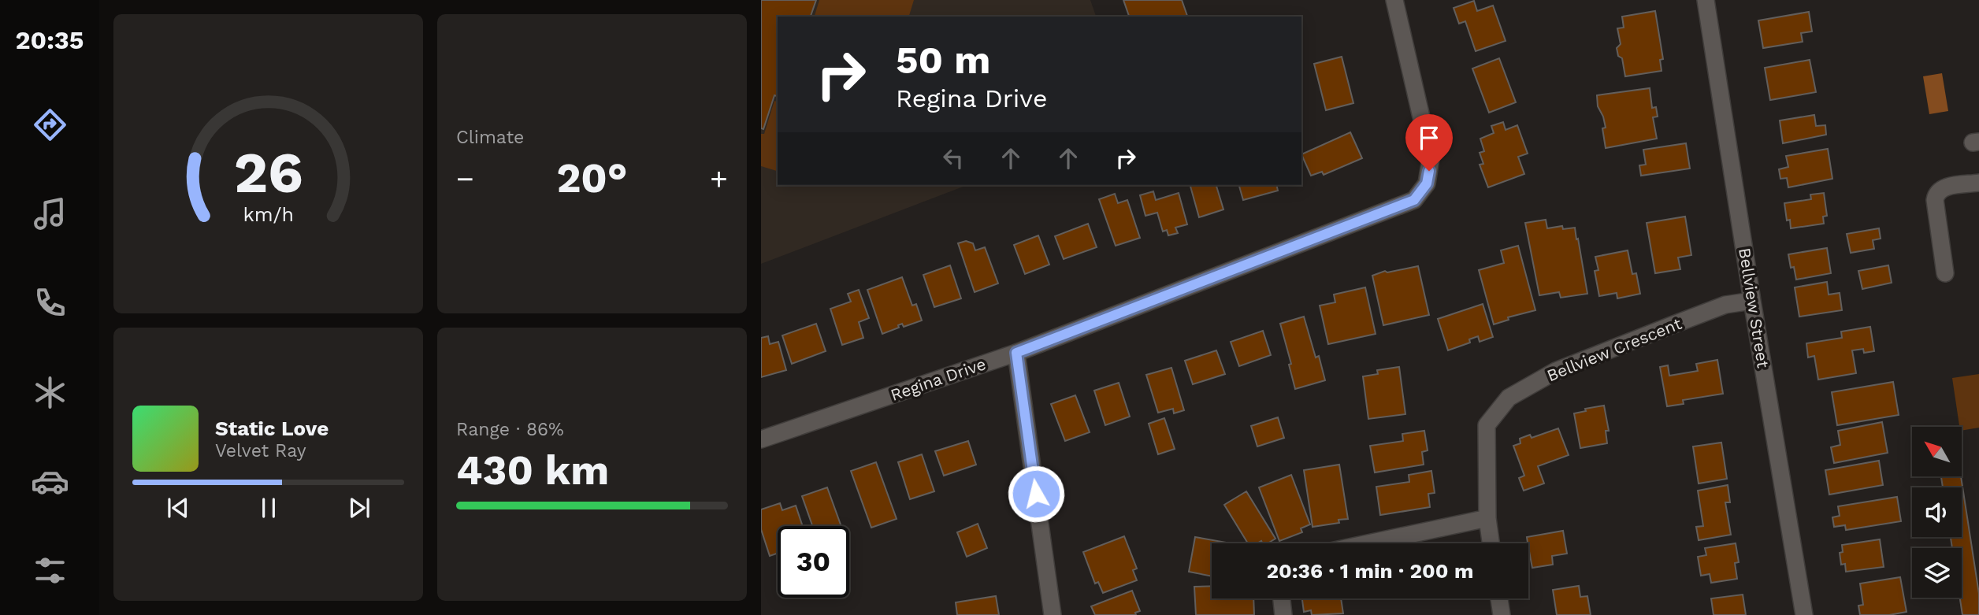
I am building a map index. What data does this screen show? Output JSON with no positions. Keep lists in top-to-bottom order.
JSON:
{
  "streets": {
    "street": ["Bellview Street", "Bellview Crescent", "Regina Drive"]
  },
  "crossings": [
    ["Bellview Street", "Bellview Crescent"]
  ],
  "north": "top left",
  "page": {
    "tabs": "20:35",
    "tile": [
      "Climate",
      ["Range · 86%", "430 km"]
    ],
    "turn": ["50 m", "Regina Drive"],
    "heat": ["−", "20°", "+"],
    "song": ["Static Love", "Velvet Ray"],
    "limit": "30",
    "trip": "20:36 · 1 min · 200 m",
    "gauge": ["26", "km/h"]
  }
}
